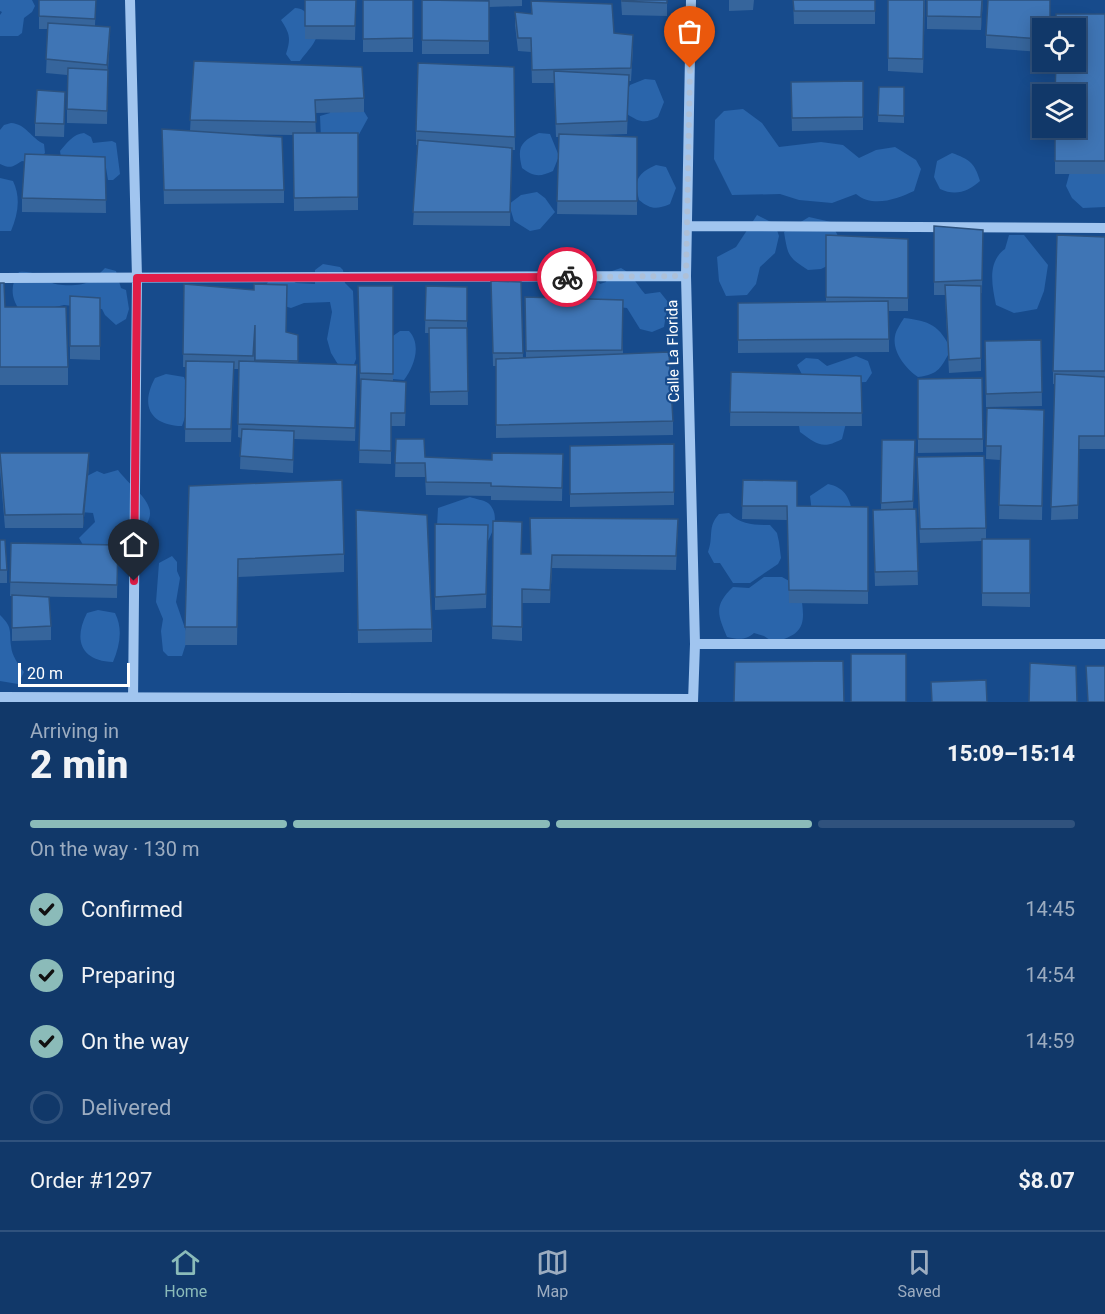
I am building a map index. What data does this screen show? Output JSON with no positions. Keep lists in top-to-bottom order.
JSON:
{
  "streets": {
    "street": ["Calle La Florida"]
  },
  "scale_bar": "20 m",
  "page": {
    "scale": "20 m",
    "heading": ["2 min", "Arriving in", "15:09–15:14"],
    "panel": ["Order #1297", "$8.07"],
    "bar": "On the way · 130 m",
    "list": [
      ["Confirmed", "14:45"],
      ["Preparing", "14:54"],
      ["On the way", "14:59"],
      "Delivered"
    ],
    "tabs": ["Home", "Map", "Saved"]
  }
}
